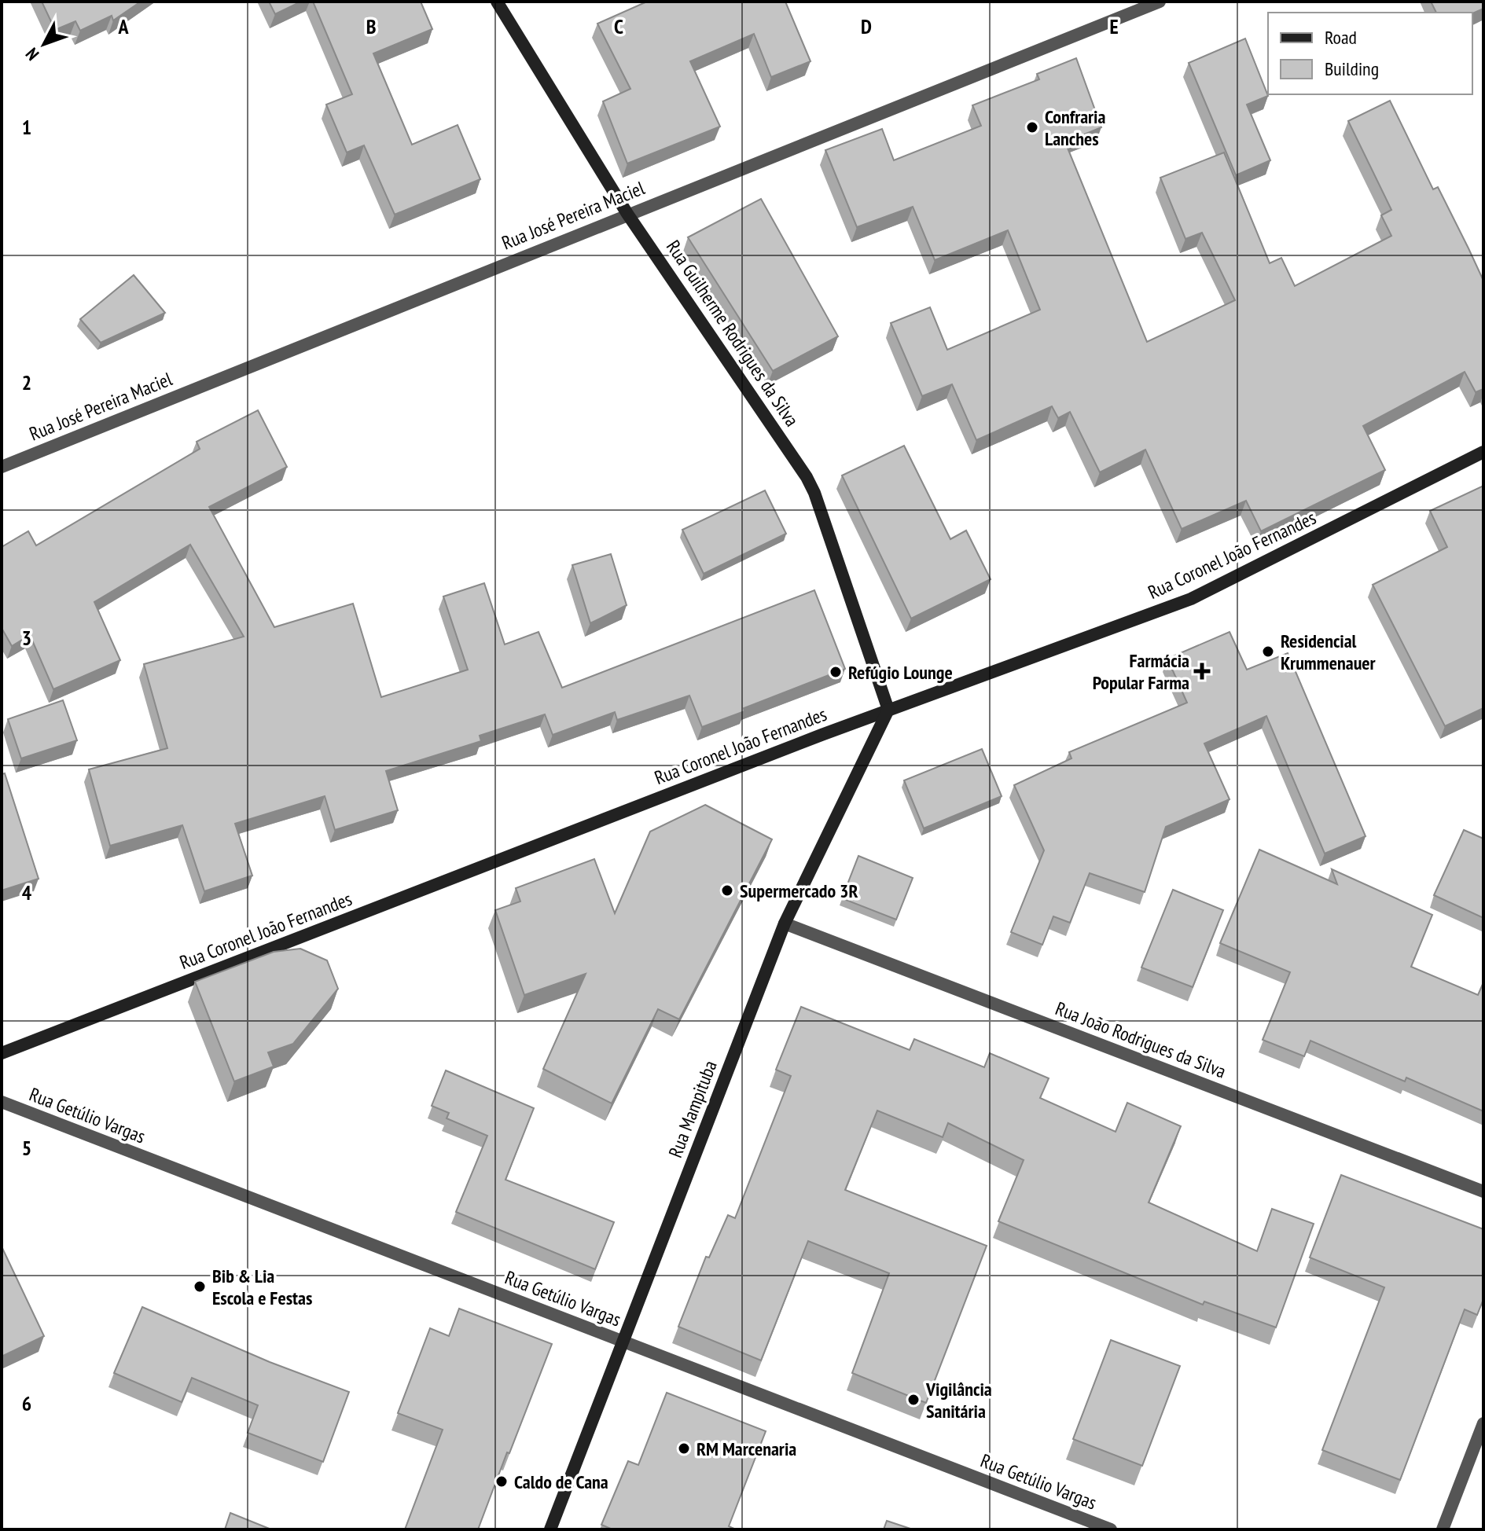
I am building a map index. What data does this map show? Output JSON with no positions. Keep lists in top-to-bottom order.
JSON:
{
  "streets": {
    "main road": ["Rua Guilherme Rodrigues da Silva", "Rua Coronel João Fernandes", "Rua Mampituba"],
    "street": ["Rua José Pereira Maciel", "Rua João Rodrigues da Silva", "Rua Getúlio Vargas"]
  },
  "crossings": [
    ["Rua José Pereira Maciel", "Rua Guilherme Rodrigues da Silva"],
    ["Rua Guilherme Rodrigues da Silva", "Rua Coronel João Fernandes"],
    ["Rua Guilherme Rodrigues da Silva", "Rua Mampituba"],
    ["Rua Coronel João Fernandes", "Rua Mampituba"],
    ["Rua João Rodrigues da Silva", "Rua Mampituba"],
    ["Rua Mampituba", "Rua Getúlio Vargas"]
  ],
  "places": {
    "other": [
      "Confraria Lanches",
      "Residencial Krummenauer",
      "Refúgio Lounge",
      "Supermercado 3R",
      "Bib & Lia Escola e Festas",
      "Vigilância Sanitária",
      "RM Marcenaria",
      "Caldo de Cana"
    ],
    "health": ["Farmácia Popular Farma"]
  },
  "legend": ["Road", "Building"],
  "north": "bottom left",
  "grid": {
    "columns": [
      "A",
      "B",
      "C",
      "D",
      "E"
    ],
    "rows": [
      "1",
      "2",
      "3",
      "4",
      "5",
      "6"
    ]
  }
}
